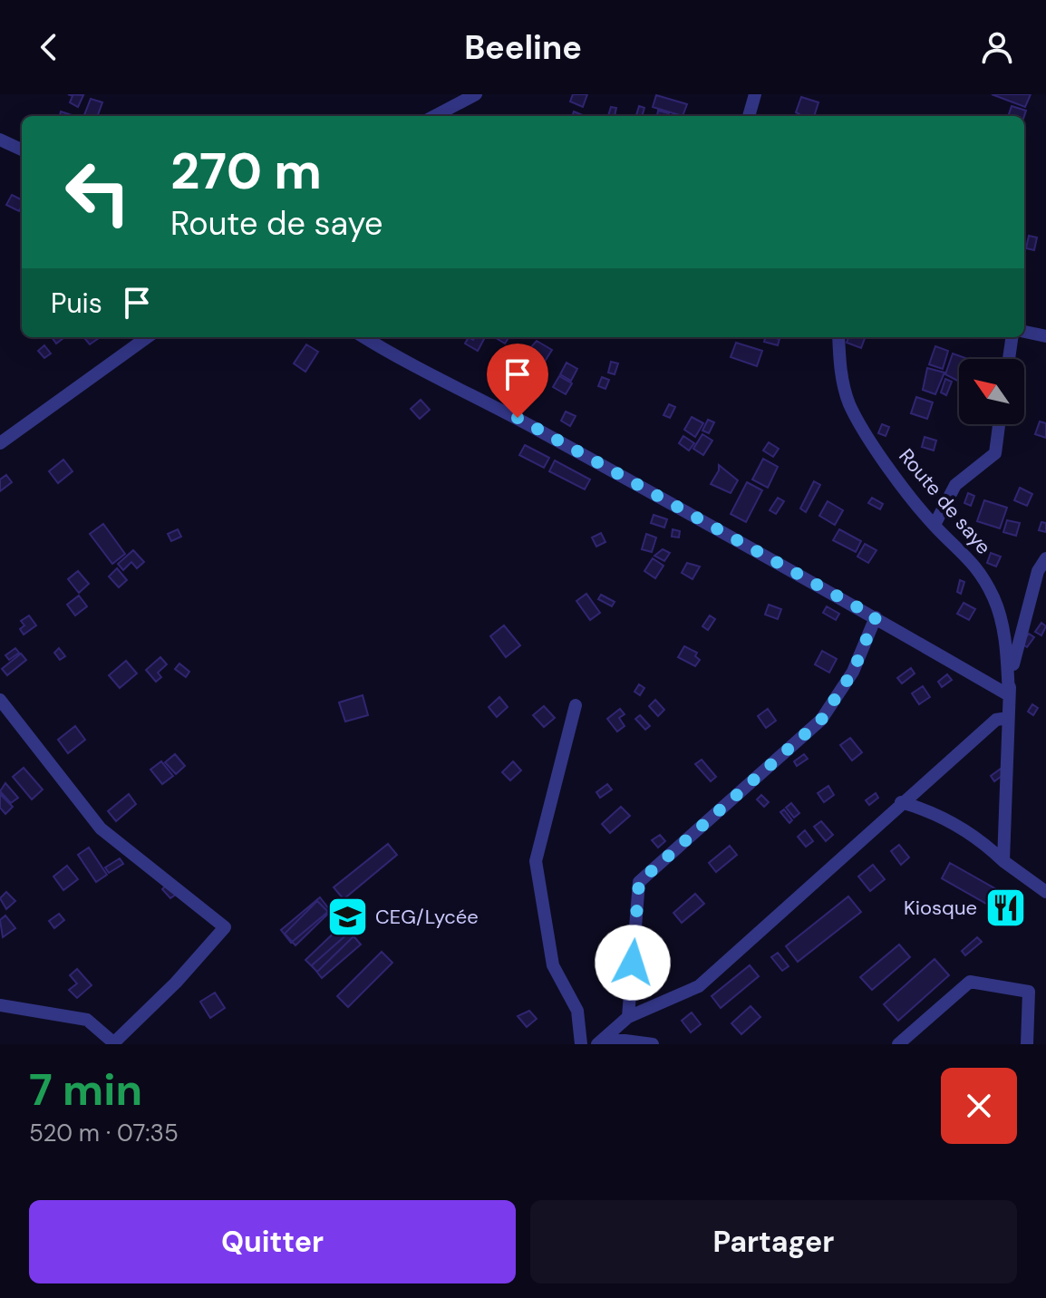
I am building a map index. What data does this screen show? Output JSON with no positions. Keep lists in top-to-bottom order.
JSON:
{
  "streets": {
    "street": ["Route de saye"]
  },
  "places": {
    "restaurant": ["Kiosque"],
    "school or university": ["CEG/Lycée"]
  },
  "north": "top left",
  "page": {
    "header": "Beeline",
    "turn": ["270 m", "Route de saye"],
    "then": "Puis",
    "heading": ["7 min", "520 m · 07:35"],
    "buttons": ["Quitter", "Partager"]
  }
}
